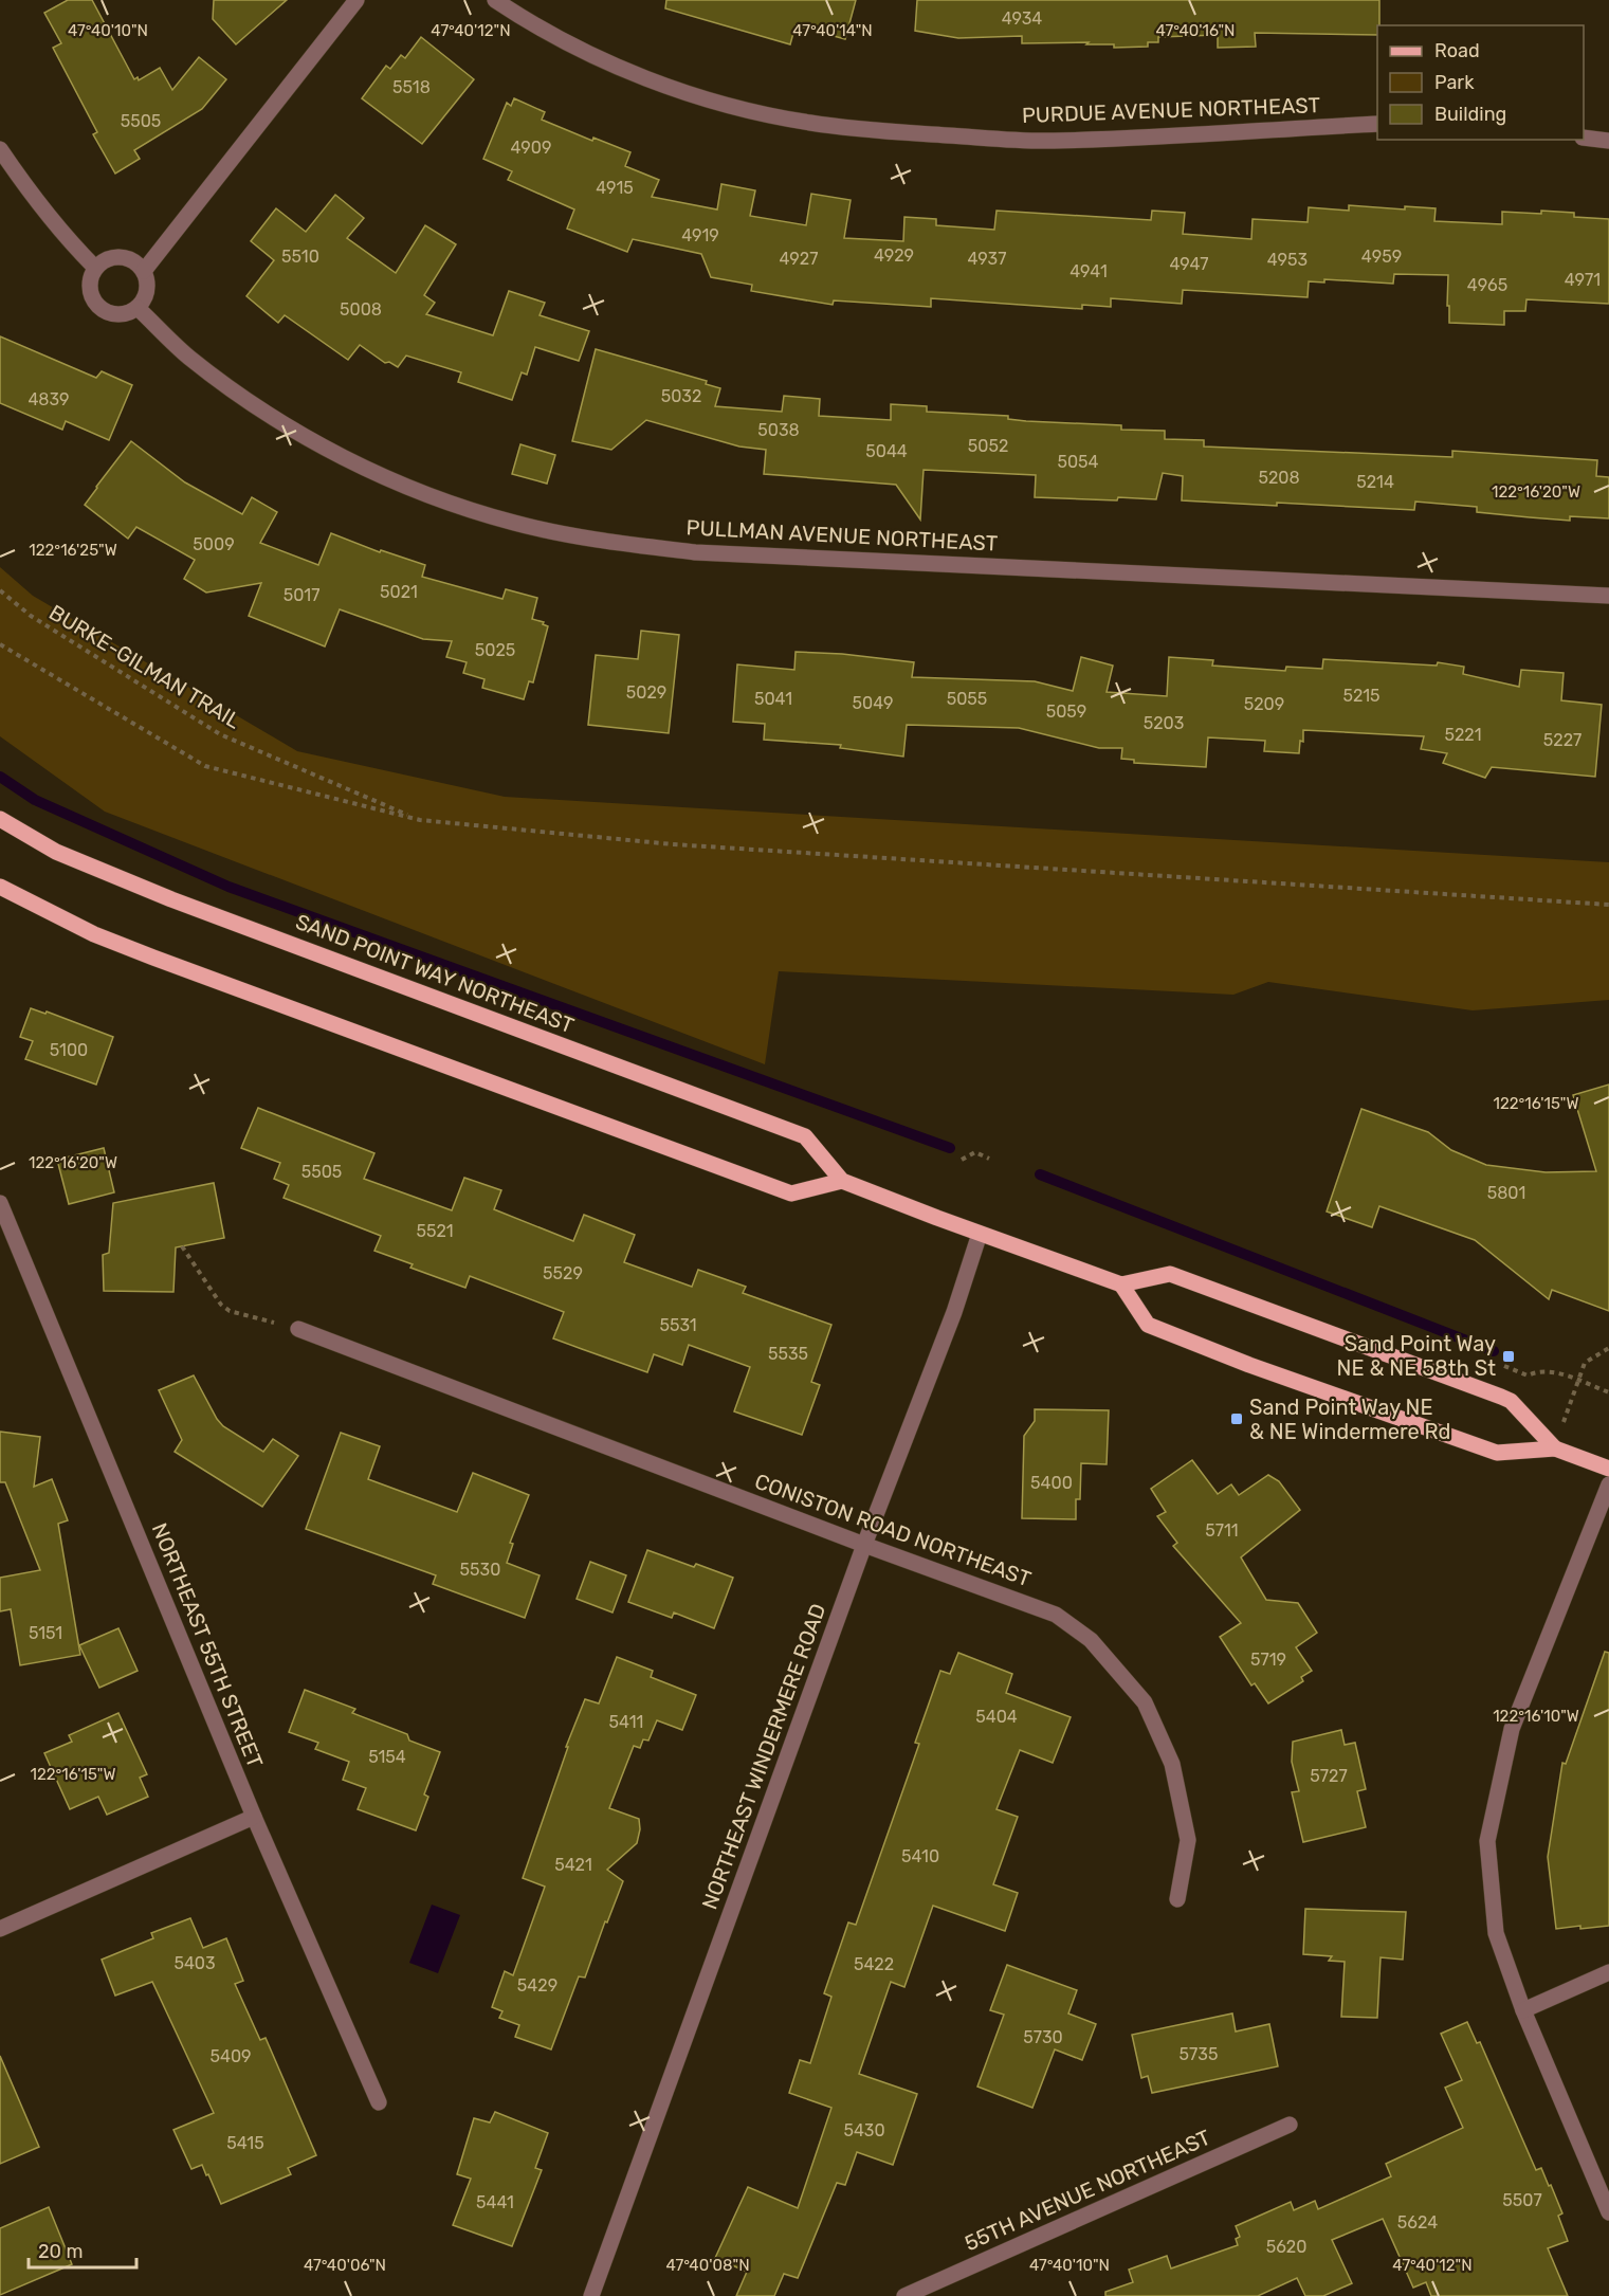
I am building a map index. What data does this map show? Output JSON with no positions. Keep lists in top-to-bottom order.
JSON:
{
  "streets": {
    "main road": ["SAND POINT WAY NORTHEAST"],
    "street": [
      "PURDUE AVENUE NORTHEAST",
      "PULLMAN AVENUE NORTHEAST",
      "CONISTON ROAD NORTHEAST",
      "NORTHEAST 55TH STREET",
      "NORTHEAST WINDERMERE ROAD",
      "55TH AVENUE NORTHEAST"
    ],
    "path": ["BURKE-GILMAN TRAIL"]
  },
  "crossings": [
    ["SAND POINT WAY NORTHEAST", "NORTHEAST WINDERMERE ROAD"],
    ["CONISTON ROAD NORTHEAST", "NORTHEAST WINDERMERE ROAD"]
  ],
  "places": {
    "transit": ["Sand Point Way NE & NE 58th St", "Sand Point Way NE & NE Windermere Rd"]
  },
  "house_numbers": [
    "4934",
    "5518",
    "5505",
    "4909",
    "4915",
    "4919",
    "4929",
    "5510",
    "4959",
    "4927",
    "4937",
    "4953",
    "4947",
    "4941",
    "4971",
    "4965",
    "5008",
    "5032",
    "4839",
    "5038",
    "5052",
    "5044",
    "5054",
    "5208",
    "5214",
    "5009",
    "5021",
    "5017",
    "5025",
    "5029",
    "5215",
    "5041",
    "5055",
    "5049",
    "5209",
    "5059",
    "5203",
    "5221",
    "5227",
    "5100",
    "5505",
    "5801",
    "5521",
    "5529",
    "5531",
    "5535",
    "5400",
    "5711",
    "5530",
    "5151",
    "5719",
    "5404",
    "5411",
    "5154",
    "5727",
    "5410",
    "5421",
    "5403",
    "5422",
    "5429",
    "5730",
    "5735",
    "5409",
    "5430",
    "5415",
    "5507",
    "5441",
    "5624",
    "5620"
  ],
  "legend": ["Road", "Park", "Building"],
  "scale_bar": "20 m",
  "coordinates": [
    "47°40'10\"N",
    "47°40'12\"N",
    "47°40'14\"N",
    "47°40'16\"N",
    "122°16'20\"W",
    "122°16'25\"W",
    "122°16'15\"W",
    "122°16'10\"W",
    "47°40'06\"N",
    "47°40'08\"N"
  ]
}
